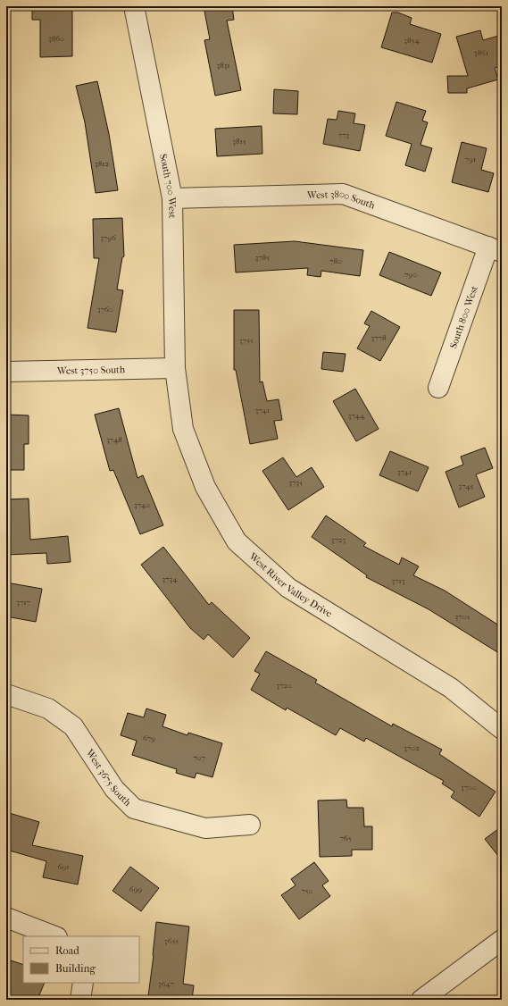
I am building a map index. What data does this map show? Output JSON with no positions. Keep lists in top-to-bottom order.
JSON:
{
  "streets": {
    "street": [
      "South 700 West",
      "West 3800 South",
      "South 800 West",
      "West 3750 South",
      "West River Valley Drive",
      "West 3675 South"
    ]
  },
  "crossings": [
    ["South 700 West", "West 3800 South"],
    ["South 700 West", "West 3750 South"],
    ["South 700 West", "West River Valley Drive"],
    ["West 3800 South", "South 800 West"],
    ["West 3750 South", "West River Valley Drive"]
  ],
  "house_numbers": [
    "3860",
    "3854",
    "3861",
    "3831",
    "773",
    "3815",
    "791",
    "3812",
    "3796",
    "3785",
    "780",
    "790",
    "3760",
    "3778",
    "3755",
    "3741",
    "3744",
    "3748",
    "3741",
    "3735",
    "3745",
    "3740",
    "3723",
    "3734",
    "3713",
    "3717",
    "3705",
    "3720",
    "679",
    "3702",
    "707",
    "3700",
    "765",
    "691",
    "699",
    "750",
    "3655",
    "3647"
  ],
  "legend": ["Road", "Building"]
}
